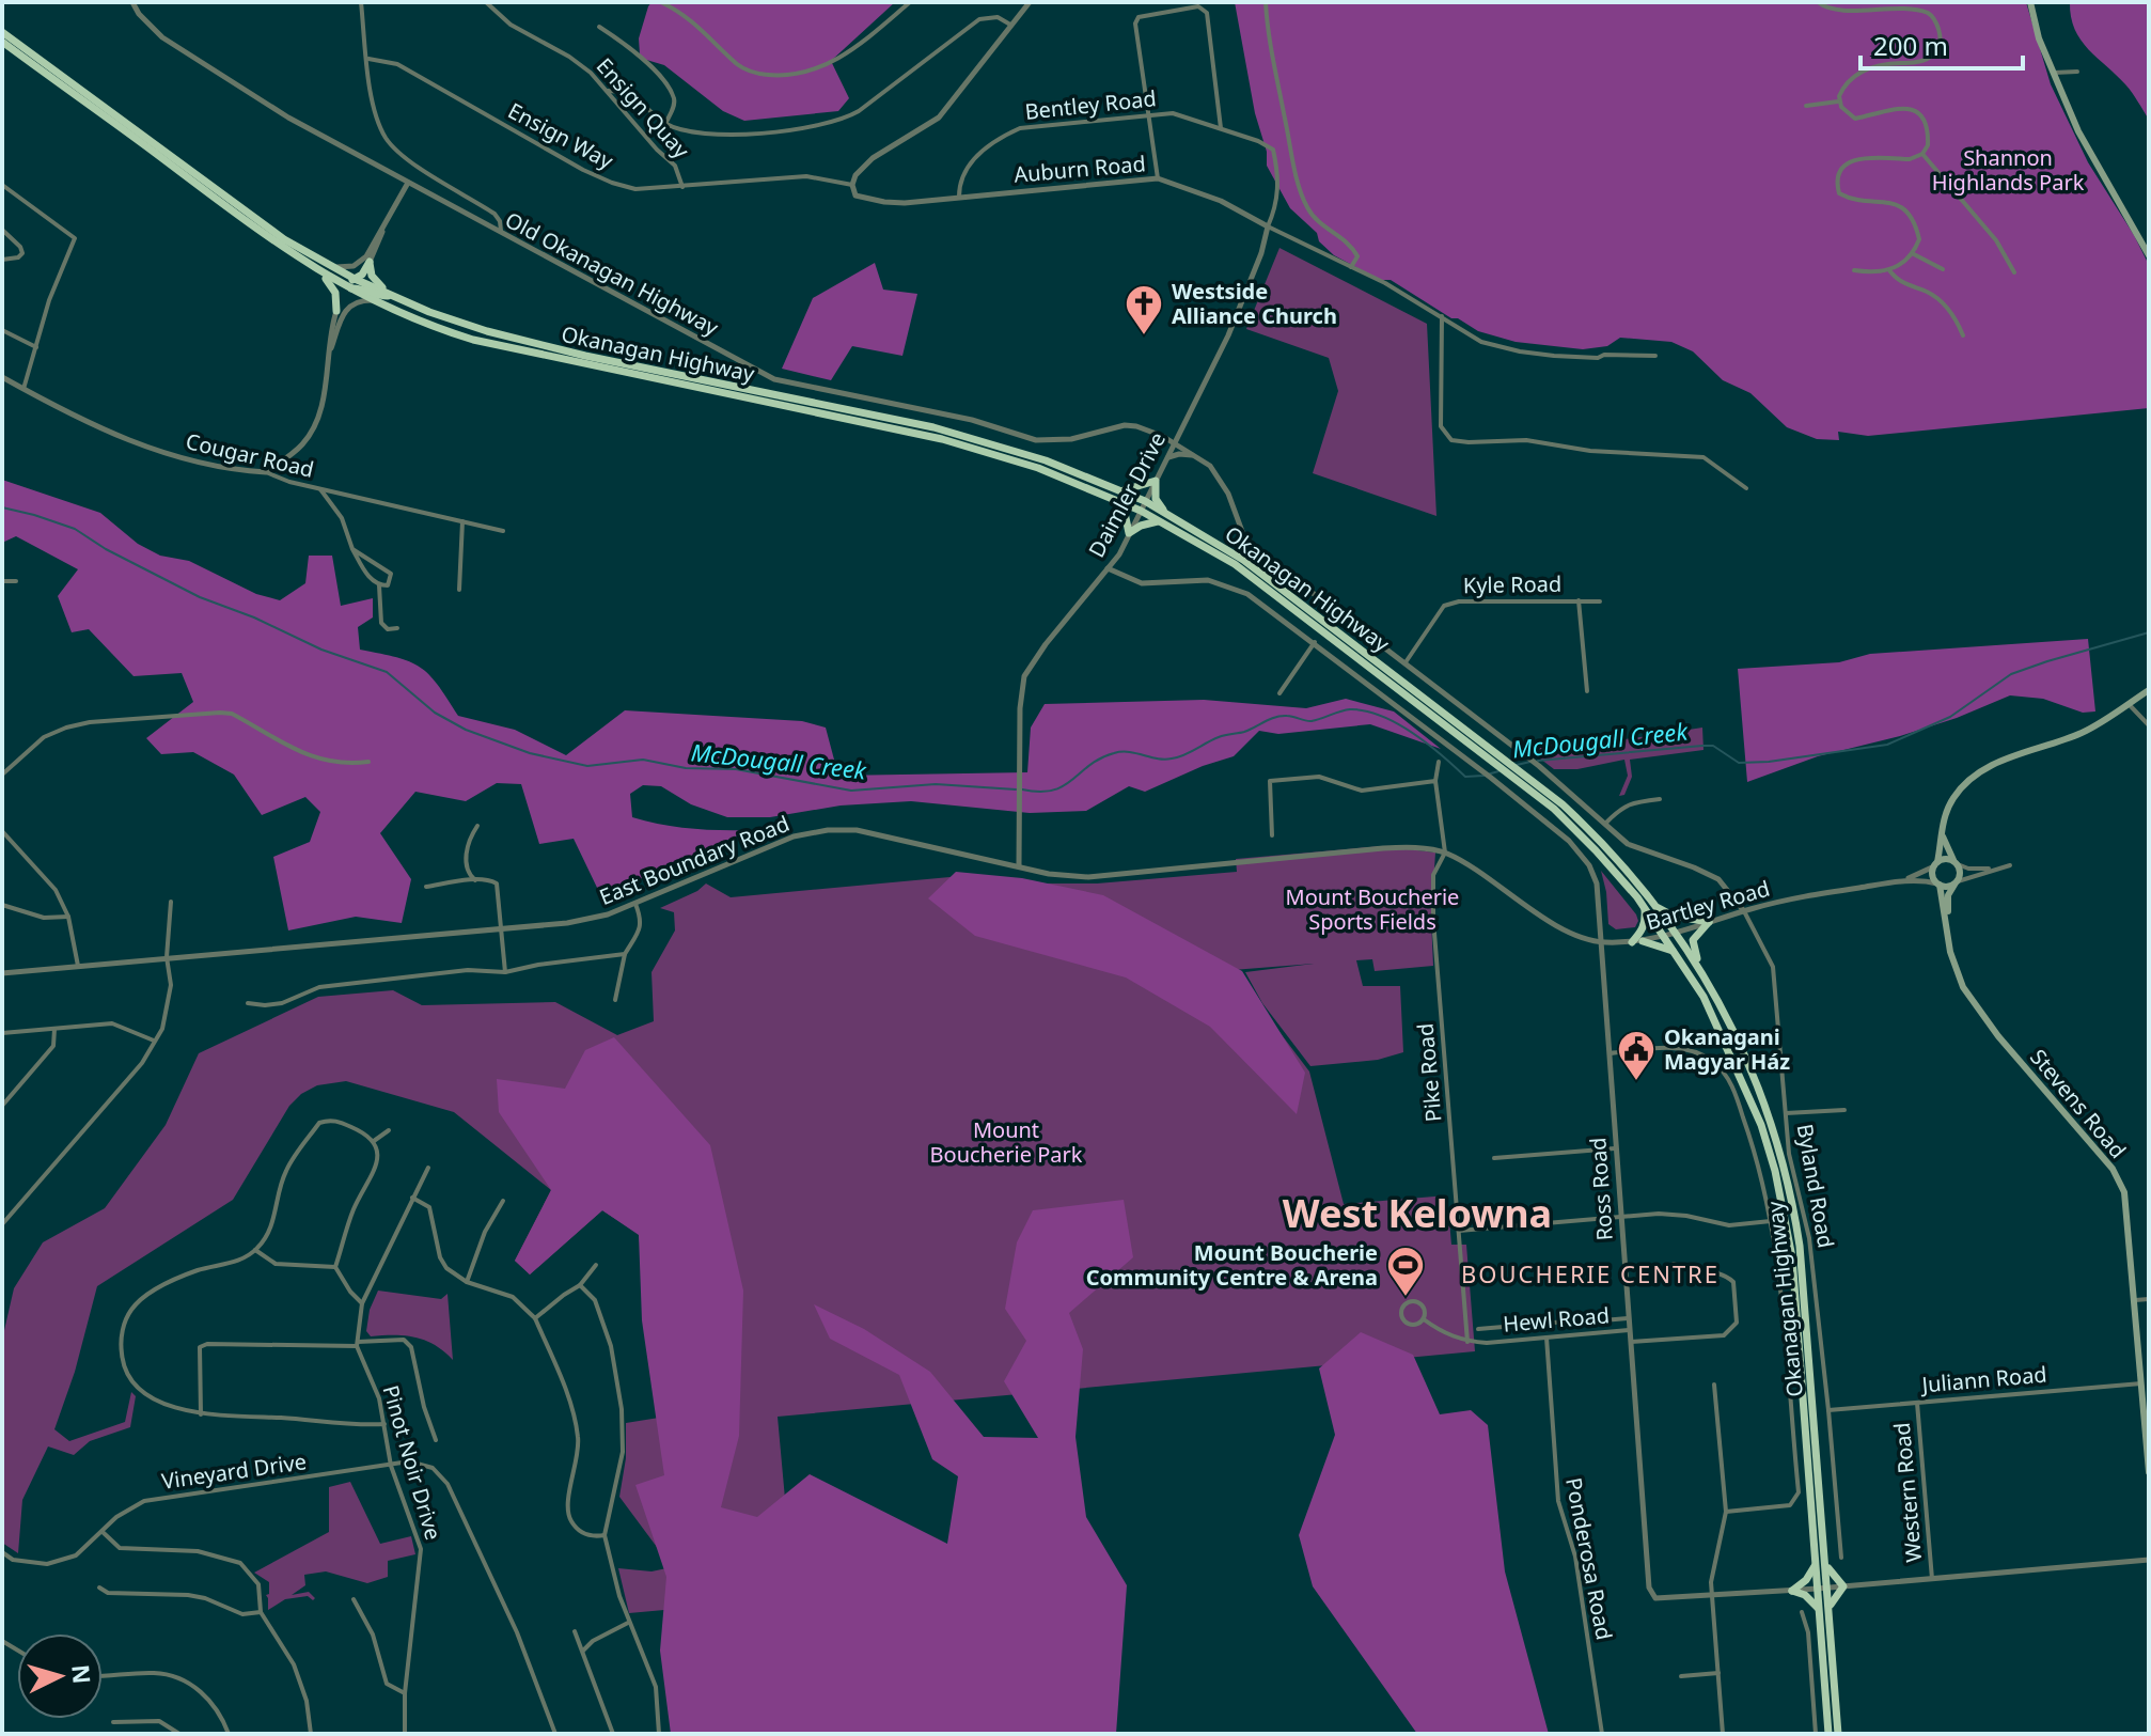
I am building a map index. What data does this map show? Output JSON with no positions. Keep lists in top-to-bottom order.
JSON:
{
  "streets": {
    "highway": ["Okanagan Highway"],
    "main road": ["Stevens Road"],
    "street": [
      "Bentley Road",
      "Ensign Quay",
      "Ensign Way",
      "Auburn Road",
      "Old Okanagan Highway",
      "Cougar Road",
      "Daimler Drive",
      "Kyle Road",
      "East Boundary Road",
      "Bartley Road",
      "Pike Road",
      "Byland Road",
      "Ross Road",
      "Hewl Road",
      "Juliann Road",
      "Pinot Noir Drive",
      "Vineyard Drive",
      "Western Road",
      "Ponderosa Road"
    ]
  },
  "crossings": [
    ["Bentley Road", "Auburn Road"],
    ["Bentley Road", "Daimler Drive"],
    ["Ensign Quay", "Ensign Way"],
    ["Ensign Way", "Auburn Road"],
    ["Auburn Road", "Daimler Drive"],
    ["Old Okanagan Highway", "Daimler Drive"],
    ["Old Okanagan Highway", "Byland Road"],
    ["Okanagan Highway", "Daimler Drive"],
    ["Okanagan Highway", "Bartley Road"],
    ["Okanagan Highway", "Ross Road"],
    ["Daimler Drive", "East Boundary Road"],
    ["Daimler Drive", "Byland Road"],
    ["Daimler Drive", "Ross Road"],
    ["Kyle Road", "Byland Road"],
    ["East Boundary Road", "Bartley Road"],
    ["East Boundary Road", "Pike Road"],
    ["Bartley Road", "Pike Road"],
    ["Bartley Road", "Stevens Road"],
    ["Bartley Road", "Byland Road"],
    ["Bartley Road", "Ross Road"],
    ["Pike Road", "Hewl Road"],
    ["Stevens Road", "Juliann Road"],
    ["Byland Road", "Juliann Road"],
    ["Ross Road", "Hewl Road"],
    ["Ross Road", "Western Road"],
    ["Hewl Road", "Ponderosa Road"],
    ["Juliann Road", "Western Road"],
    ["Pinot Noir Drive", "Vineyard Drive"]
  ],
  "districts": ["West Kelowna", "BOUCHERIE CENTRE"],
  "water": ["McDougall Creek"],
  "parks": ["Shannon Highlands Park", "Mount Boucherie Sports Fields", "Mount Boucherie Park"],
  "places": {
    "church": ["Westside Alliance Church"],
    "public building": ["Okanagani Magyar Ház"],
    "sports": ["Mount Boucherie Community Centre & Arena"]
  },
  "scale_bar": "200 m",
  "north": "right"
}
